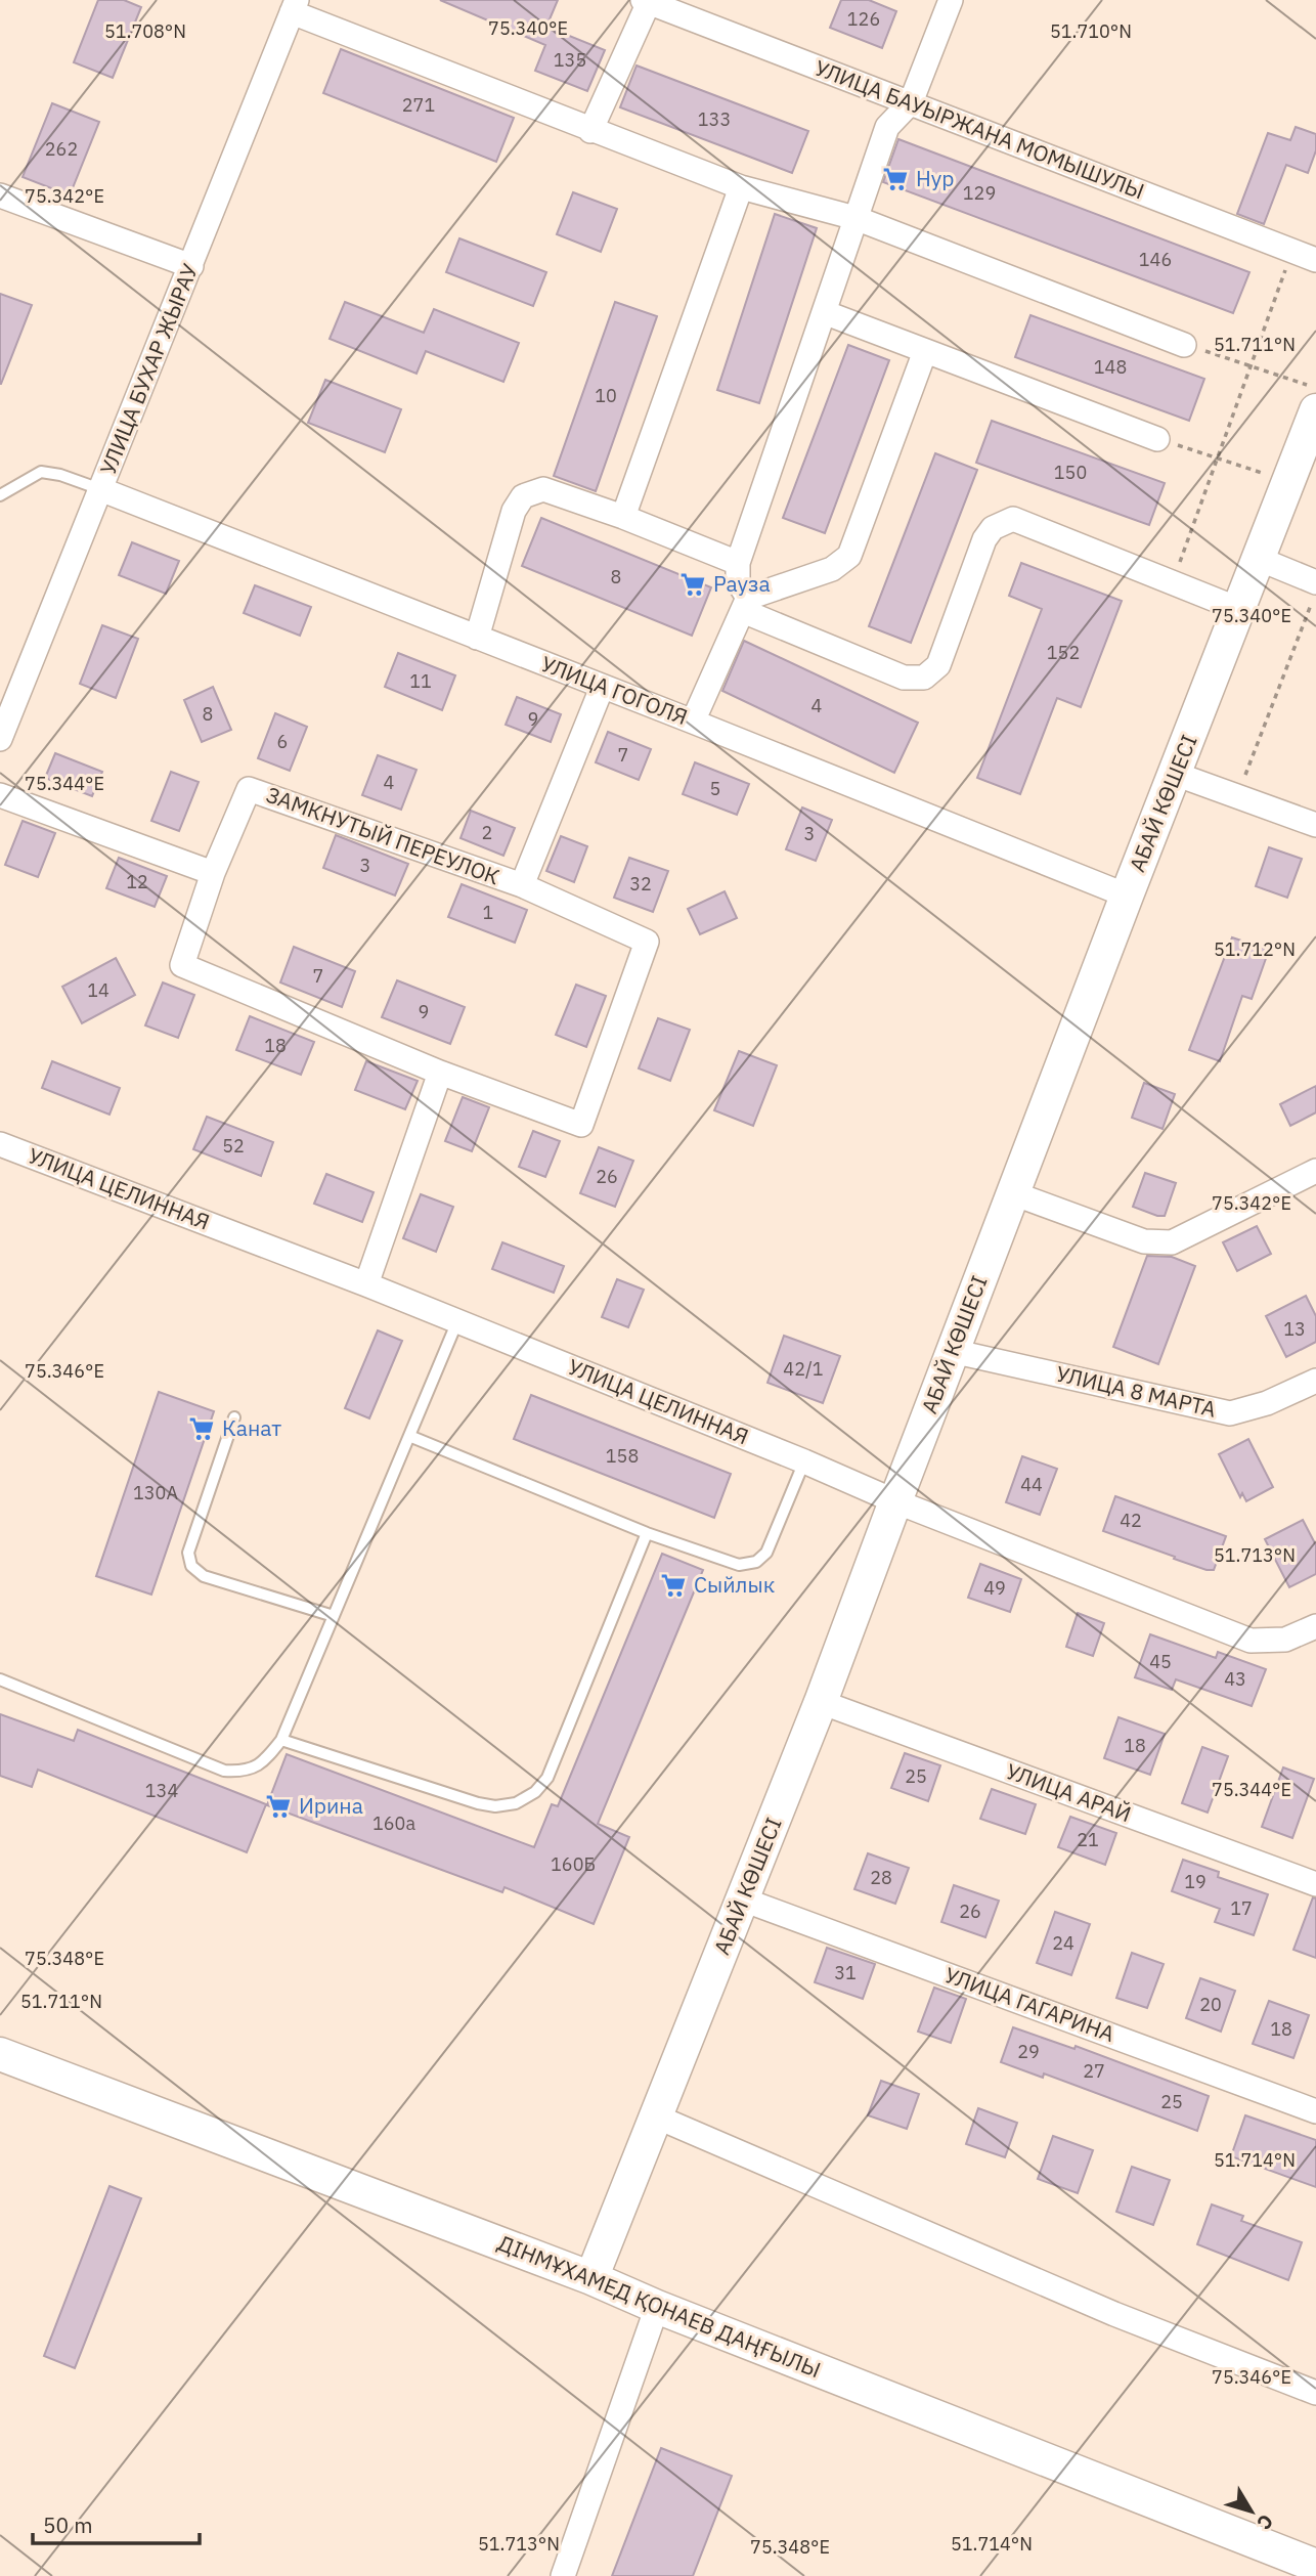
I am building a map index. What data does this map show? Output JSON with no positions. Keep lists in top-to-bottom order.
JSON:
{
  "streets": {
    "street": [
      "УЛИЦА БАУЫРЖАНА МОМЫШУЛЫ",
      "УЛИЦА БУХАР ЖЫРАУ",
      "УЛИЦА ГОГОЛЯ",
      "АБАЙ КӨШЕСІ",
      "ЗАМКНУТЫЙ ПЕРЕУЛОК",
      "УЛИЦА ЦЕЛИННАЯ",
      "УЛИЦА 8 МАРТА",
      "УЛИЦА АРАЙ",
      "УЛИЦА ГАГАРИНА",
      "ДІНМҰХАМЕД ҚОНАЕВ ДАҢҒЫЛЫ"
    ]
  },
  "crossings": [
    ["УЛИЦА БУХАР ЖЫРАУ", "УЛИЦА ГОГОЛЯ"],
    ["УЛИЦА ГОГОЛЯ", "АБАЙ КӨШЕСІ"],
    ["УЛИЦА ГОГОЛЯ", "ЗАМКНУТЫЙ ПЕРЕУЛОК"],
    ["АБАЙ КӨШЕСІ", "УЛИЦА ЦЕЛИННАЯ"],
    ["АБАЙ КӨШЕСІ", "УЛИЦА 8 МАРТА"],
    ["АБАЙ КӨШЕСІ", "УЛИЦА АРАЙ"],
    ["АБАЙ КӨШЕСІ", "УЛИЦА ГАГАРИНА"],
    ["АБАЙ КӨШЕСІ", "ДІНМҰХАМЕД ҚОНАЕВ ДАҢҒЫЛЫ"]
  ],
  "places": {
    "supermarket": [
      "Нур",
      "Рауза",
      "Канат",
      "Сыйлык",
      "Ирина"
    ]
  },
  "house_numbers": [
    "126",
    "135",
    "271",
    "133",
    "262",
    "129",
    "146",
    "148",
    "10",
    "150",
    "8",
    "152",
    "11",
    "4",
    "8",
    "9",
    "6",
    "7",
    "4",
    "5",
    "2",
    "3",
    "3",
    "12",
    "32",
    "1",
    "7",
    "14",
    "9",
    "18",
    "52",
    "26",
    "13",
    "42/1",
    "158",
    "44",
    "130А",
    "42",
    "49",
    "45",
    "43",
    "18",
    "25",
    "134",
    "160а",
    "21",
    "160Б",
    "28",
    "19",
    "17",
    "26",
    "24",
    "31",
    "20",
    "18",
    "29",
    "27",
    "25"
  ],
  "scale_bar": "50 m",
  "north": "bottom right",
  "coordinates": [
    "75.340°E",
    "51.708°N",
    "51.710°N",
    "75.342°E",
    "51.711°N",
    "75.344°E",
    "51.712°N",
    "75.346°E",
    "51.713°N",
    "75.348°E",
    "51.714°N"
  ]
}
